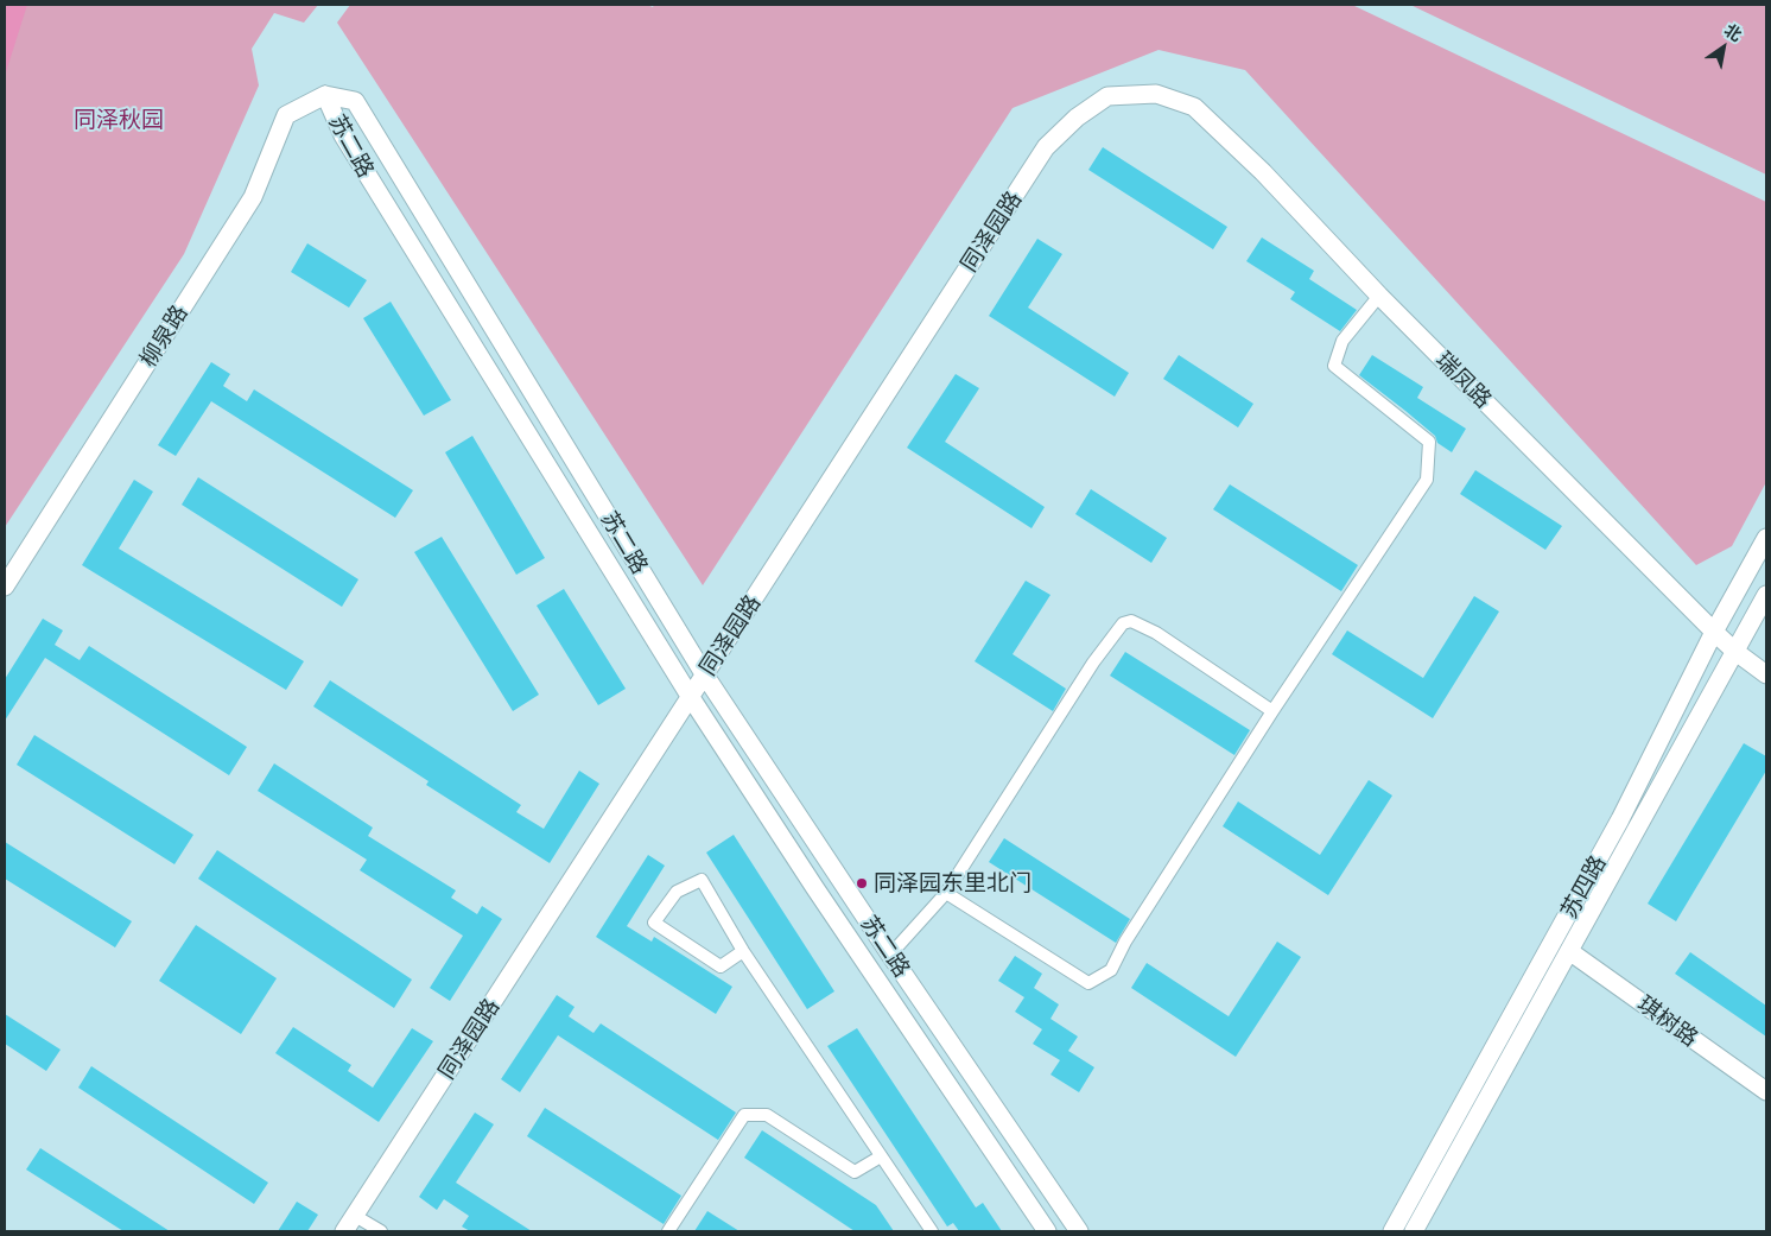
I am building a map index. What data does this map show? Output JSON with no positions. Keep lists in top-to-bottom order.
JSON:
{
  "streets": {
    "street": [
      "苏二路",
      "同泽园路",
      "柳泉路",
      "瑞凤路",
      "苏四路",
      "琪树路"
    ]
  },
  "crossings": [
    ["苏二路", "同泽园路"],
    ["苏二路", "柳泉路"],
    ["同泽园路", "瑞凤路"],
    ["瑞凤路", "苏四路"],
    ["苏四路", "琪树路"]
  ],
  "parks": ["同泽秋园"],
  "places": ["同泽园东里北门"],
  "north": "top right"
}
